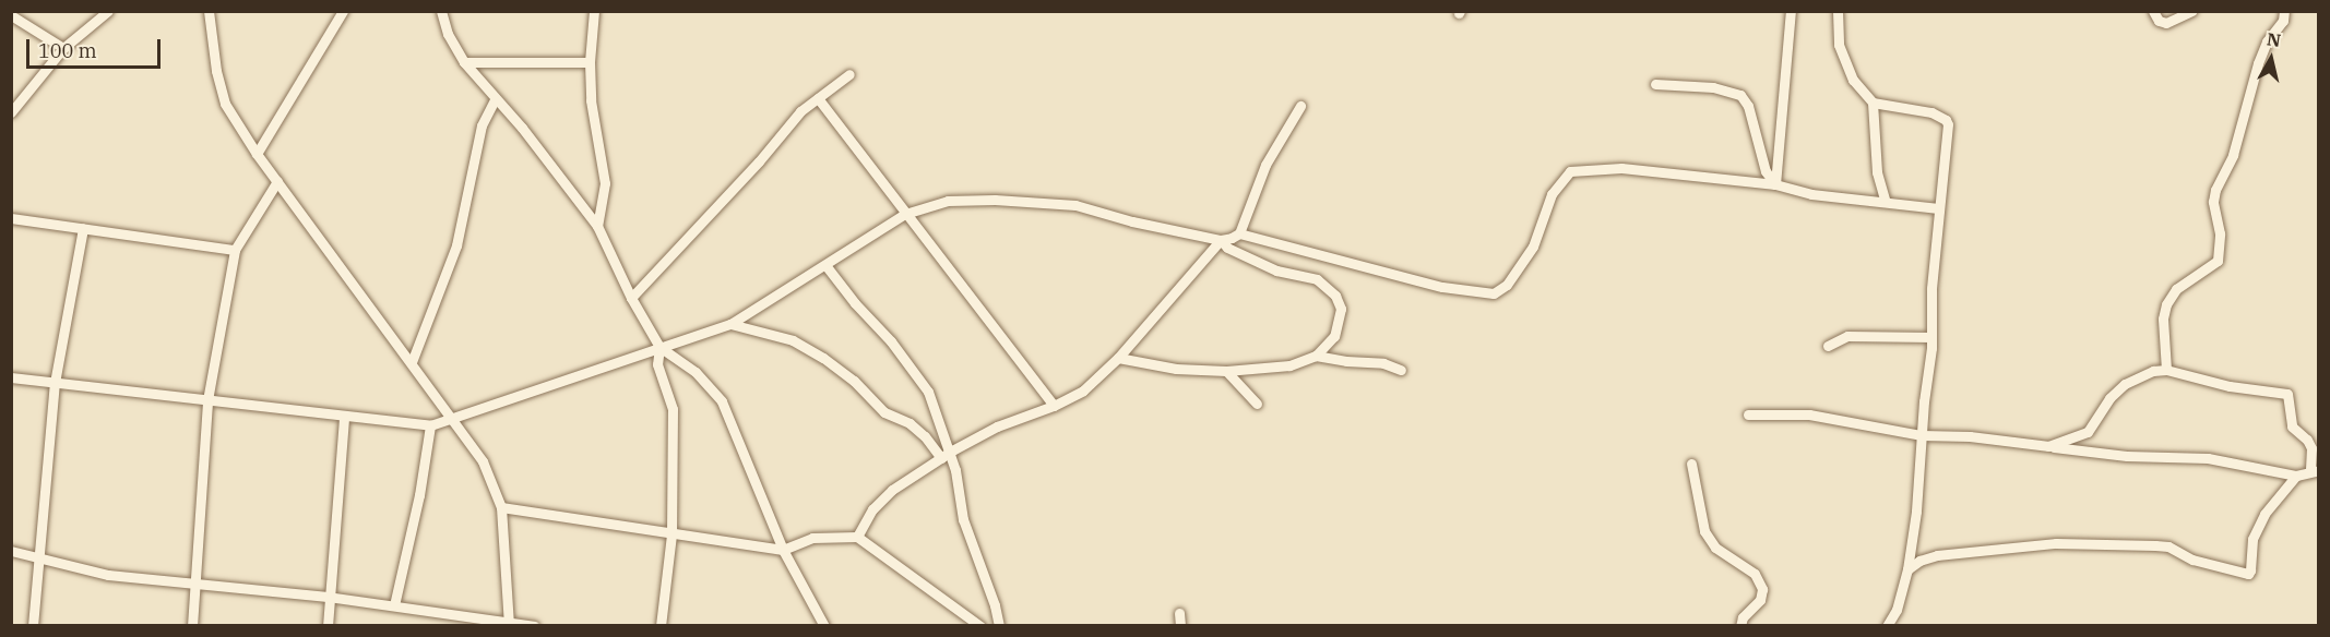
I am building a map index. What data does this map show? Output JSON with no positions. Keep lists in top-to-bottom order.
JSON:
{
  "scale_bar": "100 m",
  "north": "top"
}
